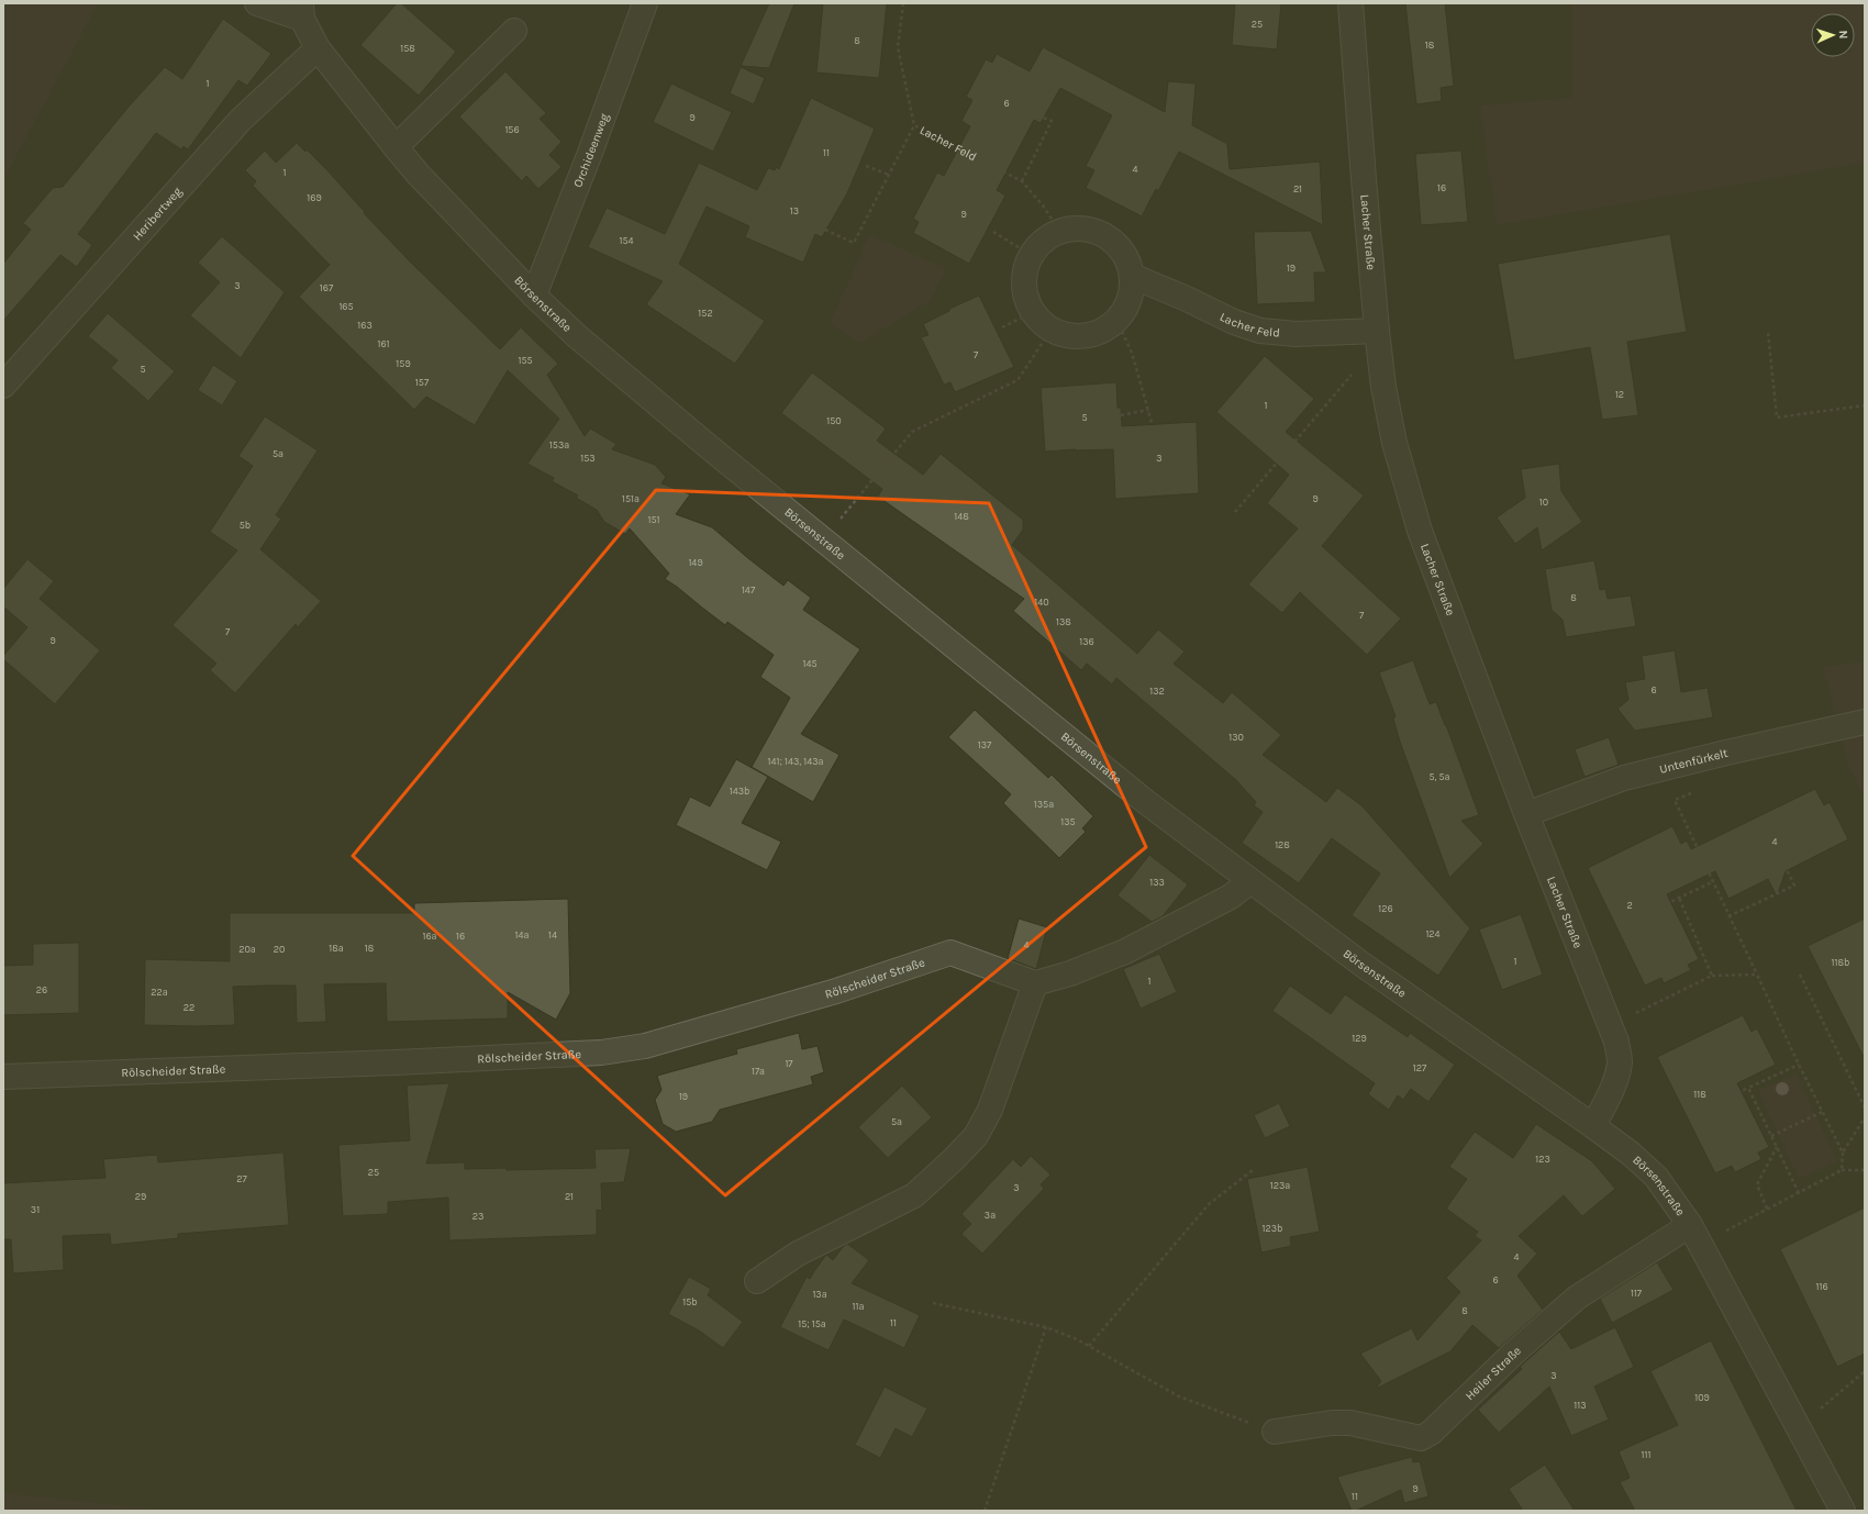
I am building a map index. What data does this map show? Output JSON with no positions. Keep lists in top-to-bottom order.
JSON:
{
  "streets": {
    "street": [
      "Lacher Feld",
      "Orchideenweg",
      "Heribertweg",
      "Lacher Straße",
      "Börsenstraße",
      "Untenfürkelt",
      "Rölscheider Straße",
      "Heiler Straße"
    ]
  },
  "crossings": [
    ["Lacher Feld", "Lacher Straße"],
    ["Orchideenweg", "Börsenstraße"],
    ["Heribertweg", "Börsenstraße"],
    ["Lacher Straße", "Börsenstraße"],
    ["Lacher Straße", "Untenfürkelt"],
    ["Börsenstraße", "Heiler Straße"]
  ],
  "house_numbers": [
    "25",
    "8",
    "18",
    "158",
    "1",
    "6",
    "9",
    "156",
    "11",
    "4",
    "1",
    "16",
    "21",
    "169",
    "13",
    "9",
    "154",
    "19",
    "3",
    "167",
    "165",
    "152",
    "163",
    "161",
    "7",
    "155",
    "159",
    "5",
    "157",
    "12",
    "1",
    "5",
    "150",
    "153a",
    "5a",
    "153",
    "3",
    "151a",
    "9",
    "10",
    "148",
    "151",
    "5b",
    "149",
    "147",
    "8",
    "140",
    "7",
    "138",
    "7",
    "9",
    "136",
    "145",
    "6",
    "132",
    "130",
    "137",
    "141; 143, 143a",
    "5, 5a",
    "143b",
    "135a",
    "135",
    "4",
    "128",
    "133",
    "2",
    "126",
    "124",
    "14a",
    "14",
    "16a",
    "16",
    "4",
    "18a",
    "18",
    "20a",
    "20",
    "1",
    "118b",
    "1",
    "26",
    "22a",
    "22",
    "129",
    "17",
    "127",
    "17a",
    "118",
    "19",
    "5a",
    "123",
    "25",
    "27",
    "123a",
    "3",
    "29",
    "21",
    "31",
    "3a",
    "23",
    "123b",
    "4",
    "6",
    "116",
    "117",
    "13a",
    "15b",
    "11a",
    "8",
    "11",
    "15; 15a",
    "3",
    "109",
    "113",
    "111",
    "9",
    "11"
  ],
  "north": "right"
}
